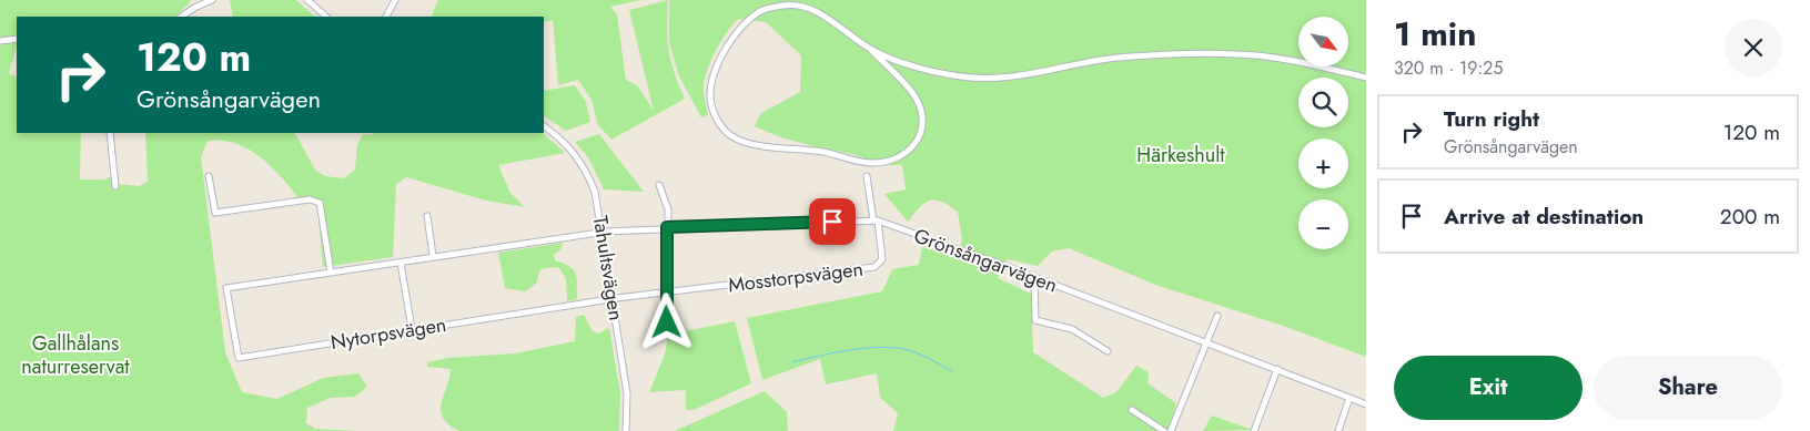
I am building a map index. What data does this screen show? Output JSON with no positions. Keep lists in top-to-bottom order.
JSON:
{
  "streets": {
    "street": [
      "Grönsångarvägen",
      "Tahultsvägen",
      "Mosstorpsvägen",
      "Nytorpsvägen"
    ]
  },
  "crossings": [
    ["Grönsångarvägen", "Tahultsvägen"],
    ["Grönsångarvägen", "Mosstorpsvägen"],
    ["Grönsångarvägen", "Nytorpsvägen"],
    ["Tahultsvägen", "Mosstorpsvägen"],
    ["Tahultsvägen", "Nytorpsvägen"],
    ["Mosstorpsvägen", "Nytorpsvägen"]
  ],
  "parks": ["Härkeshult", "Gallhålans naturreservat"],
  "north": "bottom right",
  "page": {
    "heading": ["1 min", "320 m · 19:25"],
    "map_buttons": ["+", "−"],
    "turn": ["120 m", "Grönsångarvägen"],
    "list": [
      {
        "name": "Turn right",
        "note": "Grönsångarvägen",
        "value": "120 m"
      },
      {
        "name": "Arrive at destination",
        "value": "200 m"
      }
    ],
    "buttons": ["Exit", "Share"]
  }
}
